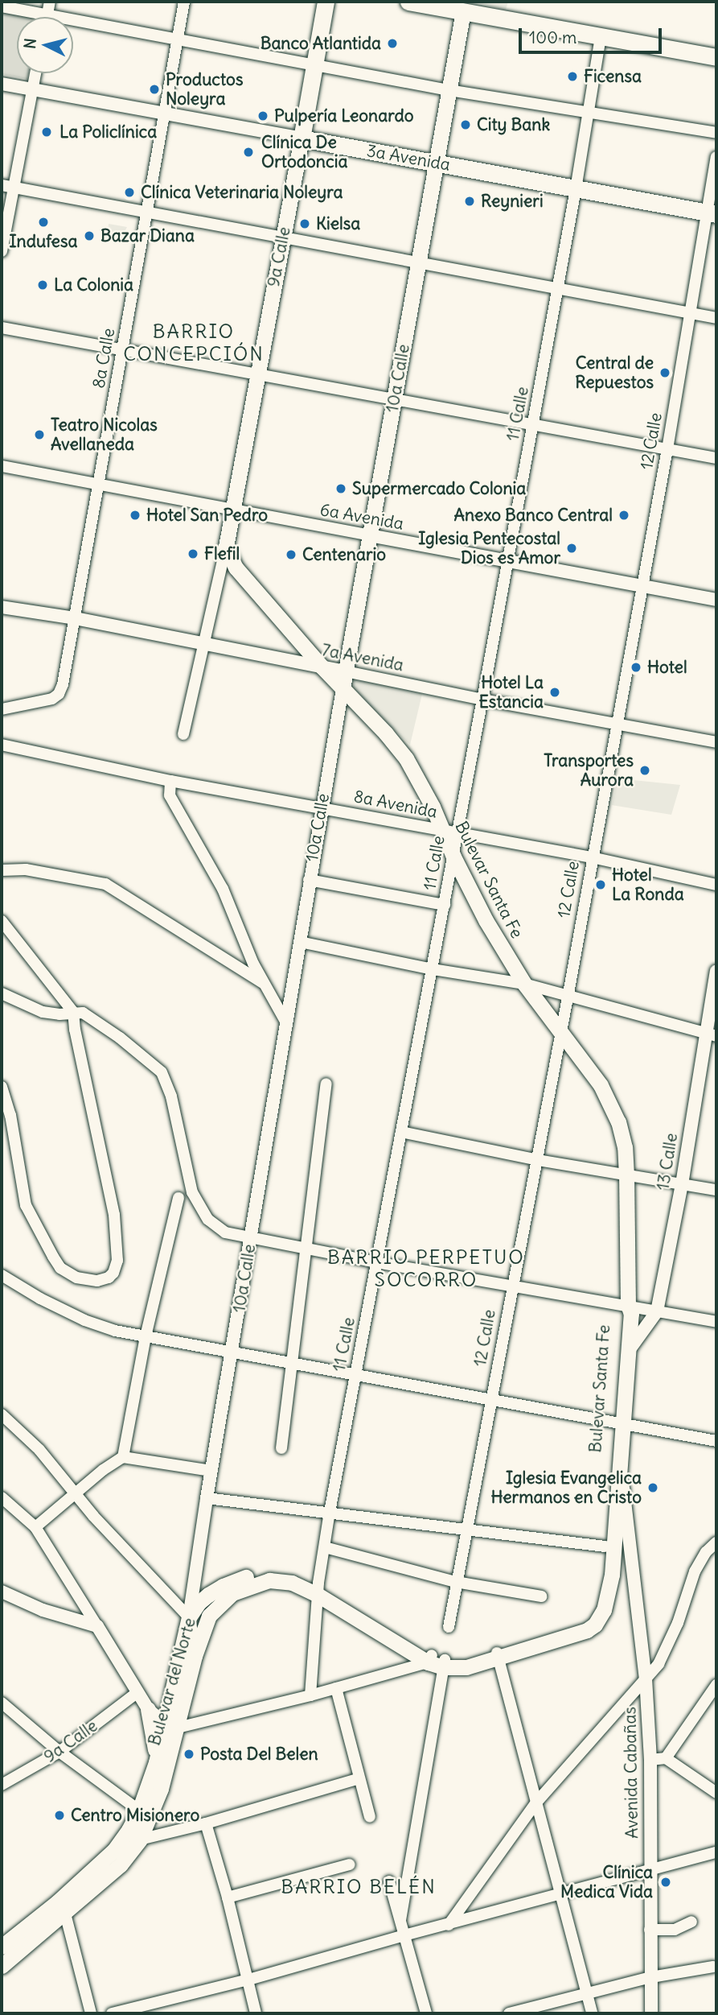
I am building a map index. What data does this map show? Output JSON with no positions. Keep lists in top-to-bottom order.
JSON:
{
  "streets": {
    "main road": [
      "3a Avenida",
      "9a Calle",
      "10a Calle",
      "Bulevar Santa Fe",
      "Bulevar del Norte"
    ],
    "street": [
      "8a Calle",
      "11 Calle",
      "12 Calle",
      "6a Avenida",
      "7a Avenida",
      "8a Avenida",
      "13 Calle",
      "Avenida Cabañas"
    ]
  },
  "crossings": [
    ["3a Avenida", "9a Calle"],
    ["3a Avenida", "8a Calle"],
    ["3a Avenida", "10a Calle"],
    ["3a Avenida", "11 Calle"],
    ["3a Avenida", "12 Calle"],
    ["9a Calle", "6a Avenida"],
    ["8a Calle", "6a Avenida"],
    ["8a Calle", "7a Avenida"],
    ["10a Calle", "6a Avenida"],
    ["10a Calle", "7a Avenida"],
    ["10a Calle", "8a Avenida"],
    ["10a Calle", "Bulevar Santa Fe"],
    ["10a Calle", "Bulevar del Norte"],
    ["11 Calle", "6a Avenida"],
    ["11 Calle", "7a Avenida"],
    ["11 Calle", "8a Avenida"],
    ["11 Calle", "Bulevar Santa Fe"],
    ["11 Calle", "Bulevar del Norte"],
    ["12 Calle", "6a Avenida"],
    ["12 Calle", "7a Avenida"],
    ["12 Calle", "8a Avenida"],
    ["12 Calle", "Bulevar Santa Fe"],
    ["7a Avenida", "Bulevar Santa Fe"],
    ["8a Avenida", "Bulevar Santa Fe"],
    ["Bulevar Santa Fe", "13 Calle"],
    ["Bulevar Santa Fe", "Avenida Cabañas"]
  ],
  "districts": ["BARRIO CONCEPCIÓN", "BARRIO PERPETUO SOCORRO", "BARRIO BELÉN"],
  "places": [
    "Banco Atlantida",
    "Ficensa",
    "Productos Noleyra",
    "Pulpería Leonardo",
    "City Bank",
    "La Policlínica",
    "Clínica De Ortodoncia",
    "Clínica Veterinaria Noleyra",
    "Reynieri",
    "Indufesa",
    "Kielsa",
    "Bazar Diana",
    "La Colonia",
    "Central de Repuestos",
    "Teatro Nicolas Avellaneda",
    "Supermercado Colonia",
    "Hotel San Pedro",
    "Anexo Banco Central",
    "Iglesia Pentecostal Dios es Amor",
    "Flefil",
    "Centenario",
    "Hotel",
    "Hotel La Estancia",
    "Transportes Aurora",
    "Hotel La Ronda",
    "Iglesia Evangelica Hermanos en Cristo",
    "Posta Del Belen",
    "Centro Misionero",
    "Clínica Medica Vida"
  ],
  "scale_bar": "100 m",
  "north": "left"
}
